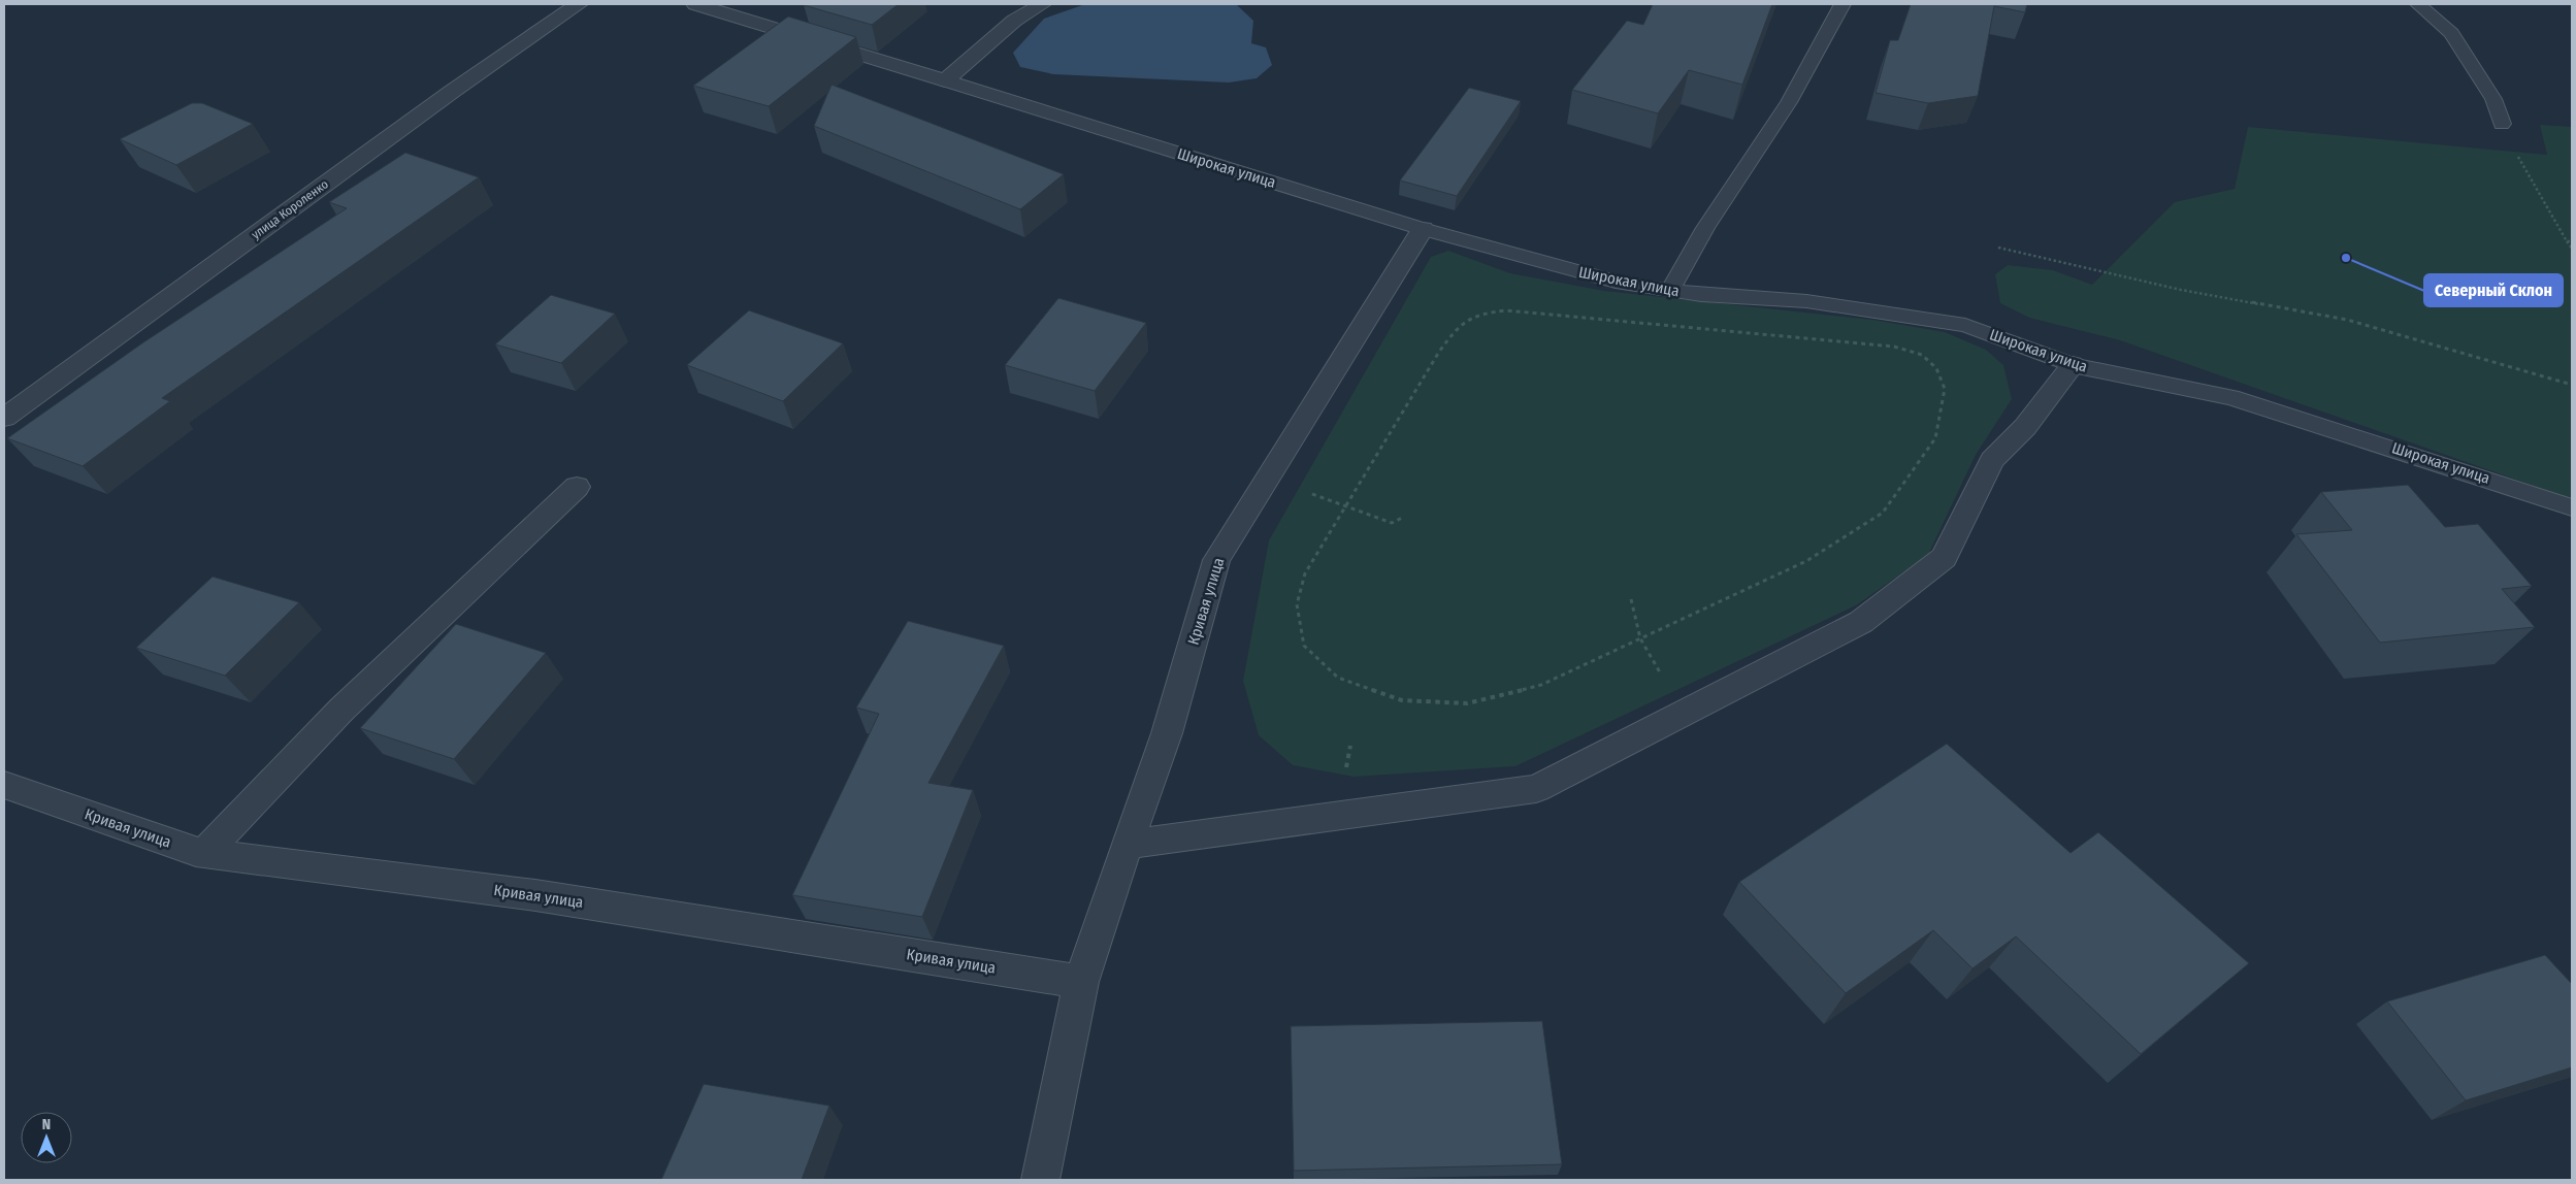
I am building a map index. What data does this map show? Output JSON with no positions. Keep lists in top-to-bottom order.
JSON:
{
  "streets": {
    "street": ["Широкая улица", "улица Короленко", "Кривая улица"]
  },
  "crossings": [
    ["Широкая улица", "Кривая улица"]
  ],
  "places": ["Северный Склон"],
  "north": "top"
}
